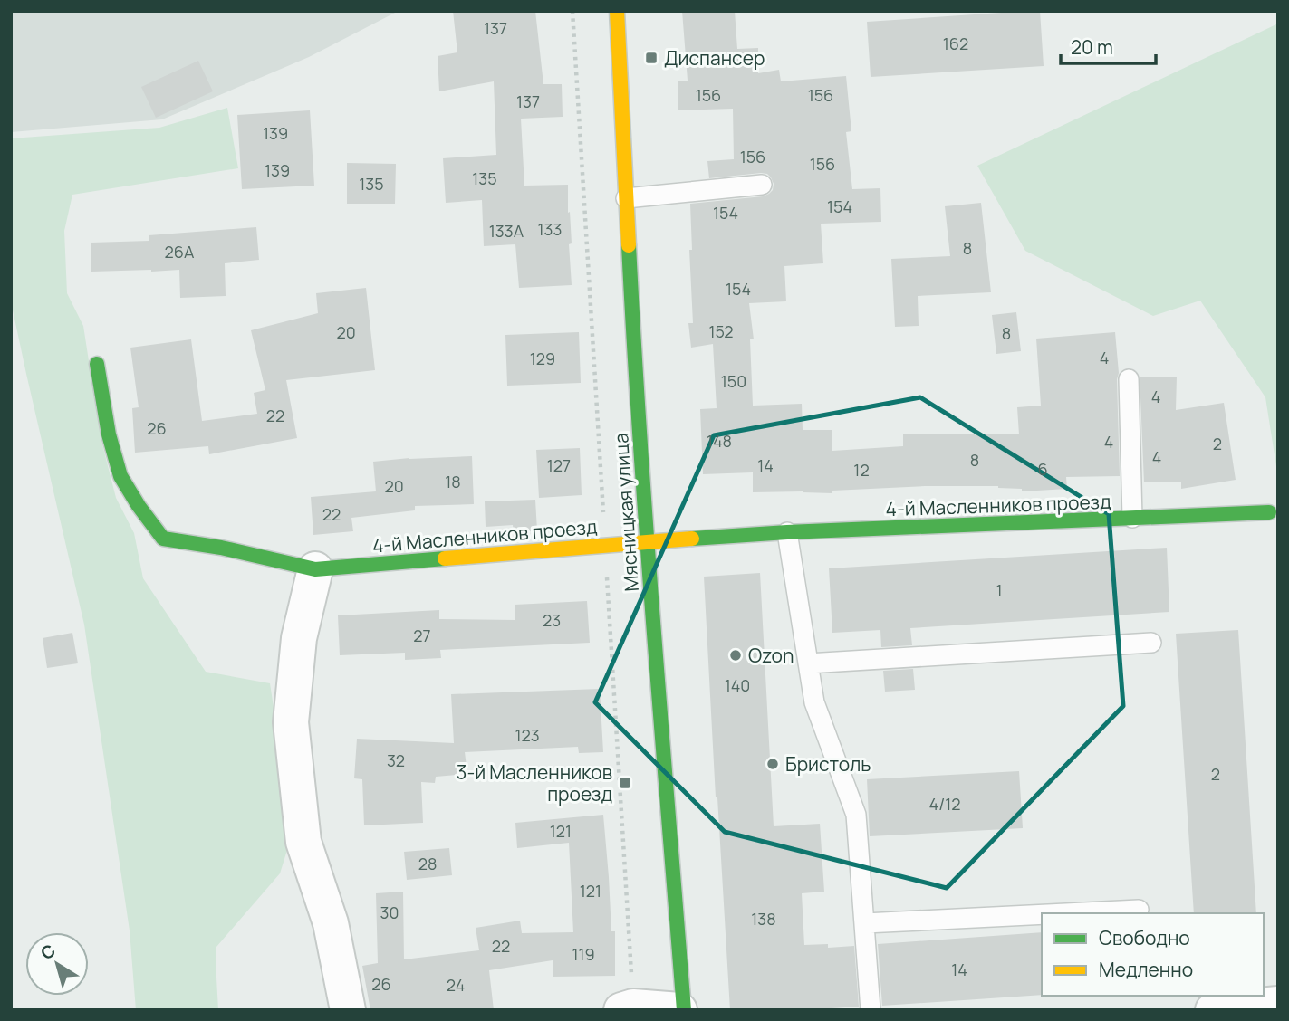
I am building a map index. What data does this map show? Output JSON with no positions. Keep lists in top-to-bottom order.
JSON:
{
  "streets": {
    "street": ["4-й Масленников проезд", "Мясницкая улица"]
  },
  "crossings": [
    ["4-й Масленников проезд", "Мясницкая улица"]
  ],
  "places": {
    "transit": ["Диспансер", "3-й Масленников проезд"],
    "other": ["Ozon", "Бристоль"]
  },
  "house_numbers": [
    "137",
    "162",
    "156",
    "156",
    "137",
    "139",
    "156",
    "156",
    "139",
    "135",
    "135",
    "154",
    "154",
    "133",
    "133А",
    "8",
    "26А",
    "154",
    "152",
    "20",
    "8",
    "4",
    "129",
    "150",
    "4",
    "22",
    "26",
    "148",
    "4",
    "2",
    "4",
    "8",
    "127",
    "14",
    "6",
    "12",
    "18",
    "20",
    "22",
    "1",
    "23",
    "27",
    "140",
    "123",
    "32",
    "2",
    "4/12",
    "121",
    "28",
    "121",
    "30",
    "138",
    "22",
    "119",
    "14",
    "26",
    "24"
  ],
  "legend": ["Свободно", "Медленно"],
  "scale_bar": "20 m",
  "north": "top left"
}
